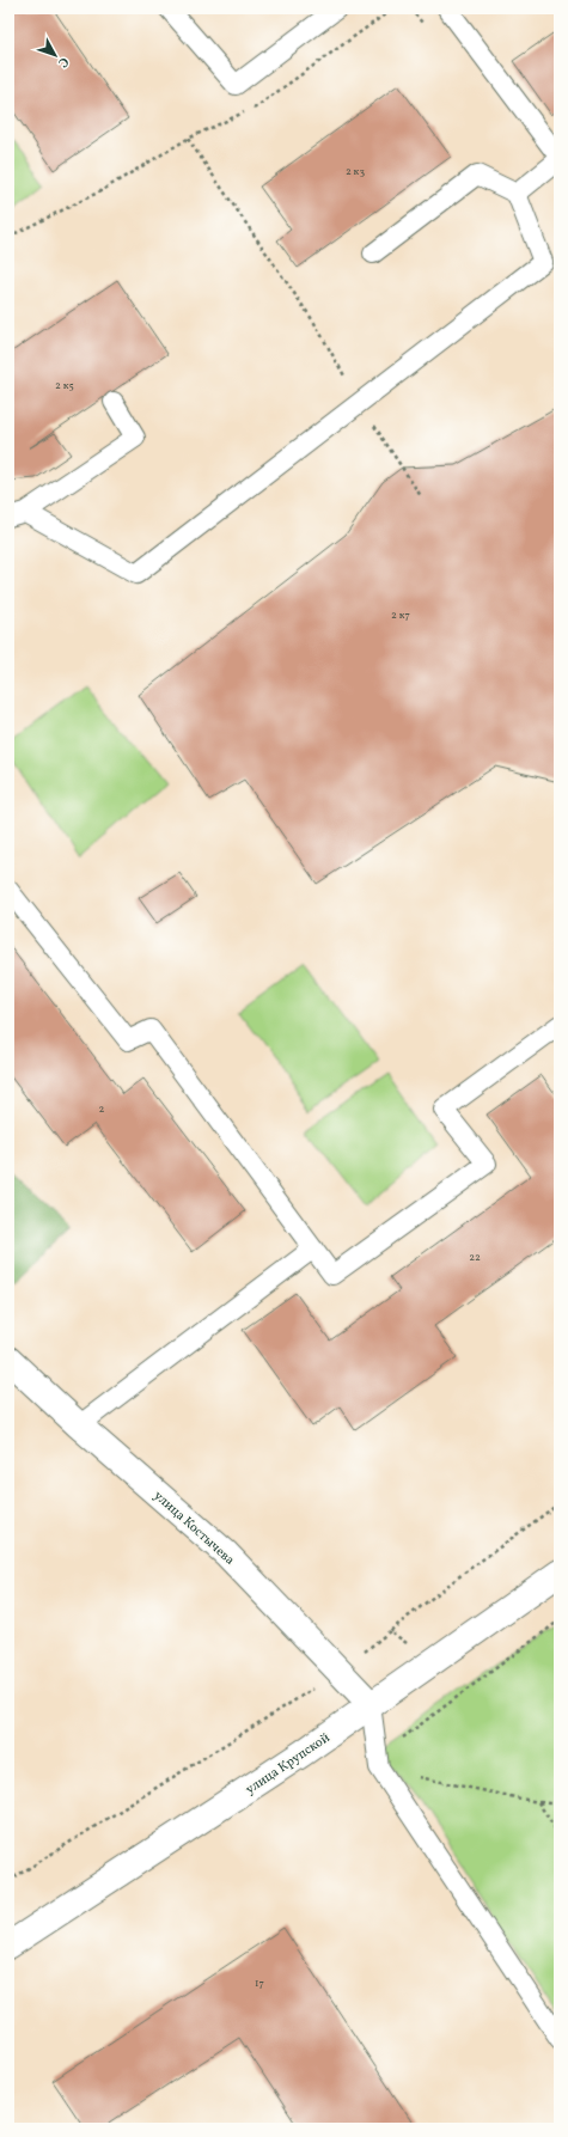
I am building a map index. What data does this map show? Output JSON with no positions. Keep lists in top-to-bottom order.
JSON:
{
  "streets": {
    "street": ["улица Костычева", "улица Крупской"]
  },
  "crossings": [
    ["улица Костычева", "улица Крупской"]
  ],
  "house_numbers": [
    "2 к3",
    "2 к5",
    "2 к7",
    "2",
    "22",
    "17"
  ],
  "north": "bottom right"
}
